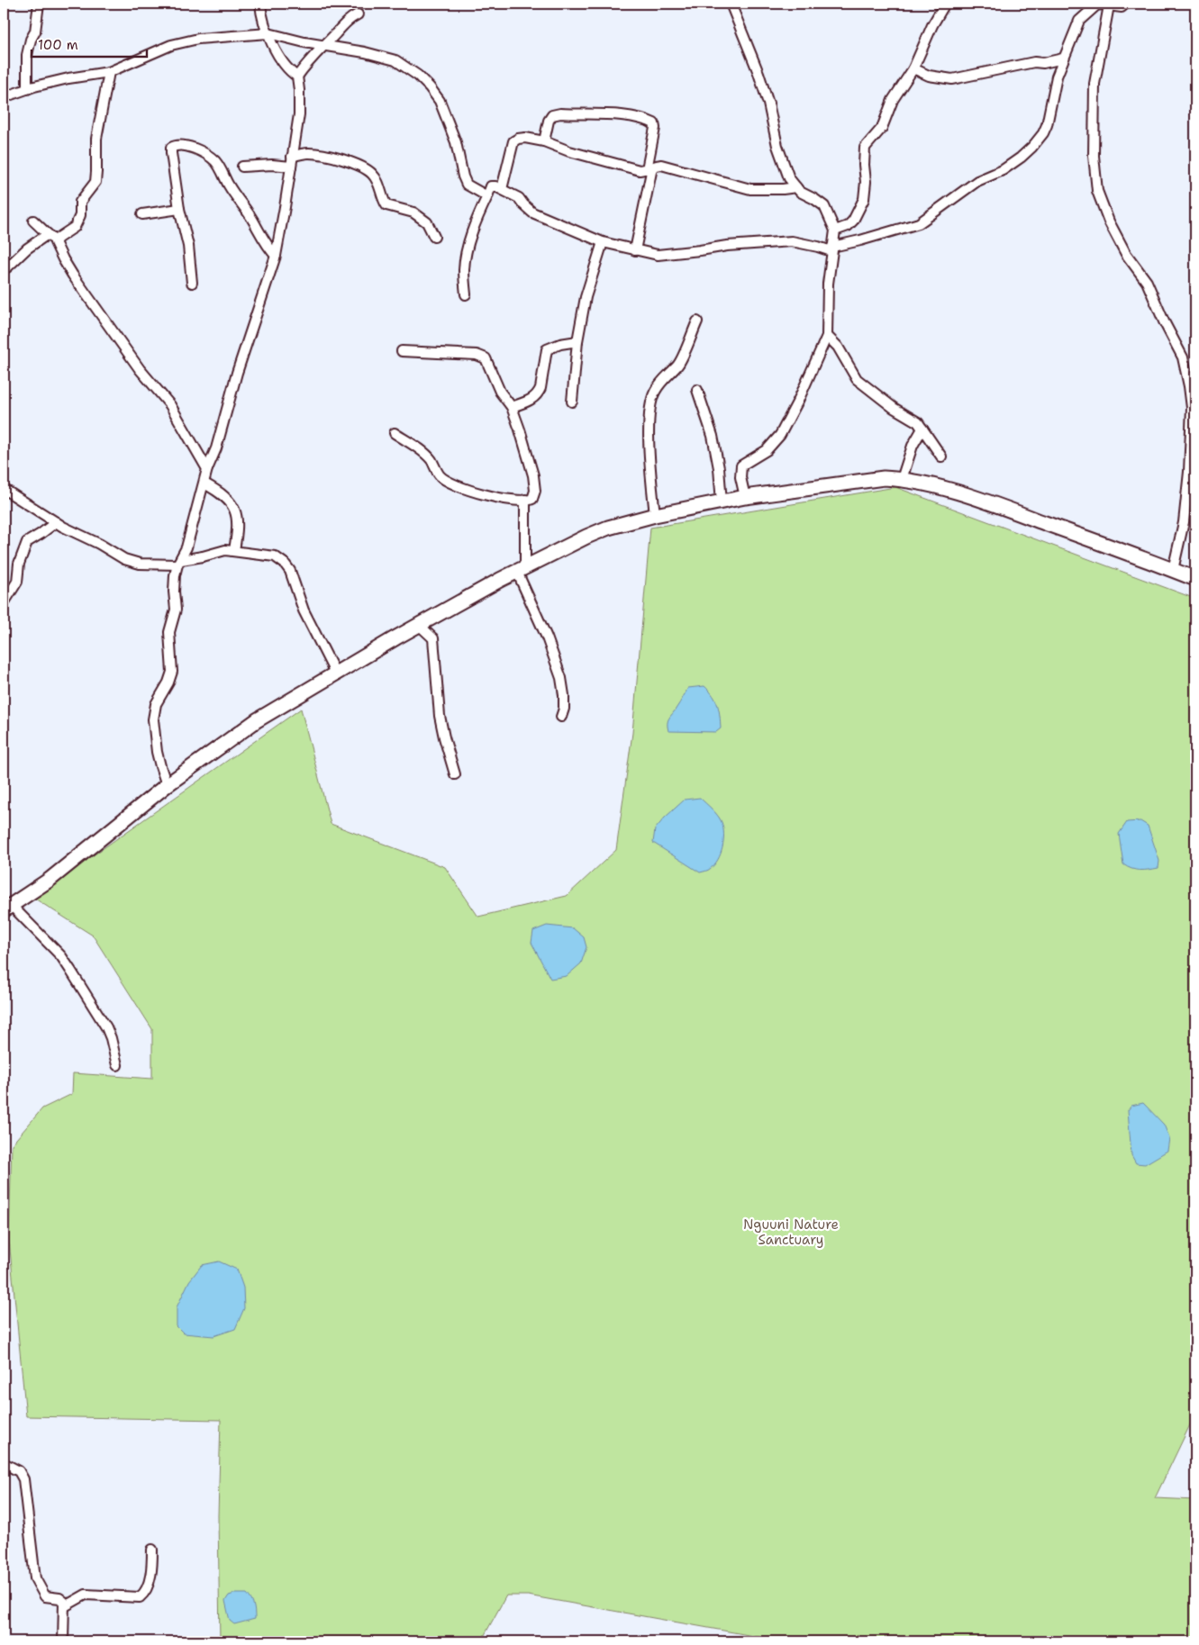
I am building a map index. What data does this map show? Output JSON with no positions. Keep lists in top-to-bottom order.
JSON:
{
  "parks": ["Nguuni Nature Sanctuary"],
  "scale_bar": "100 m"
}
